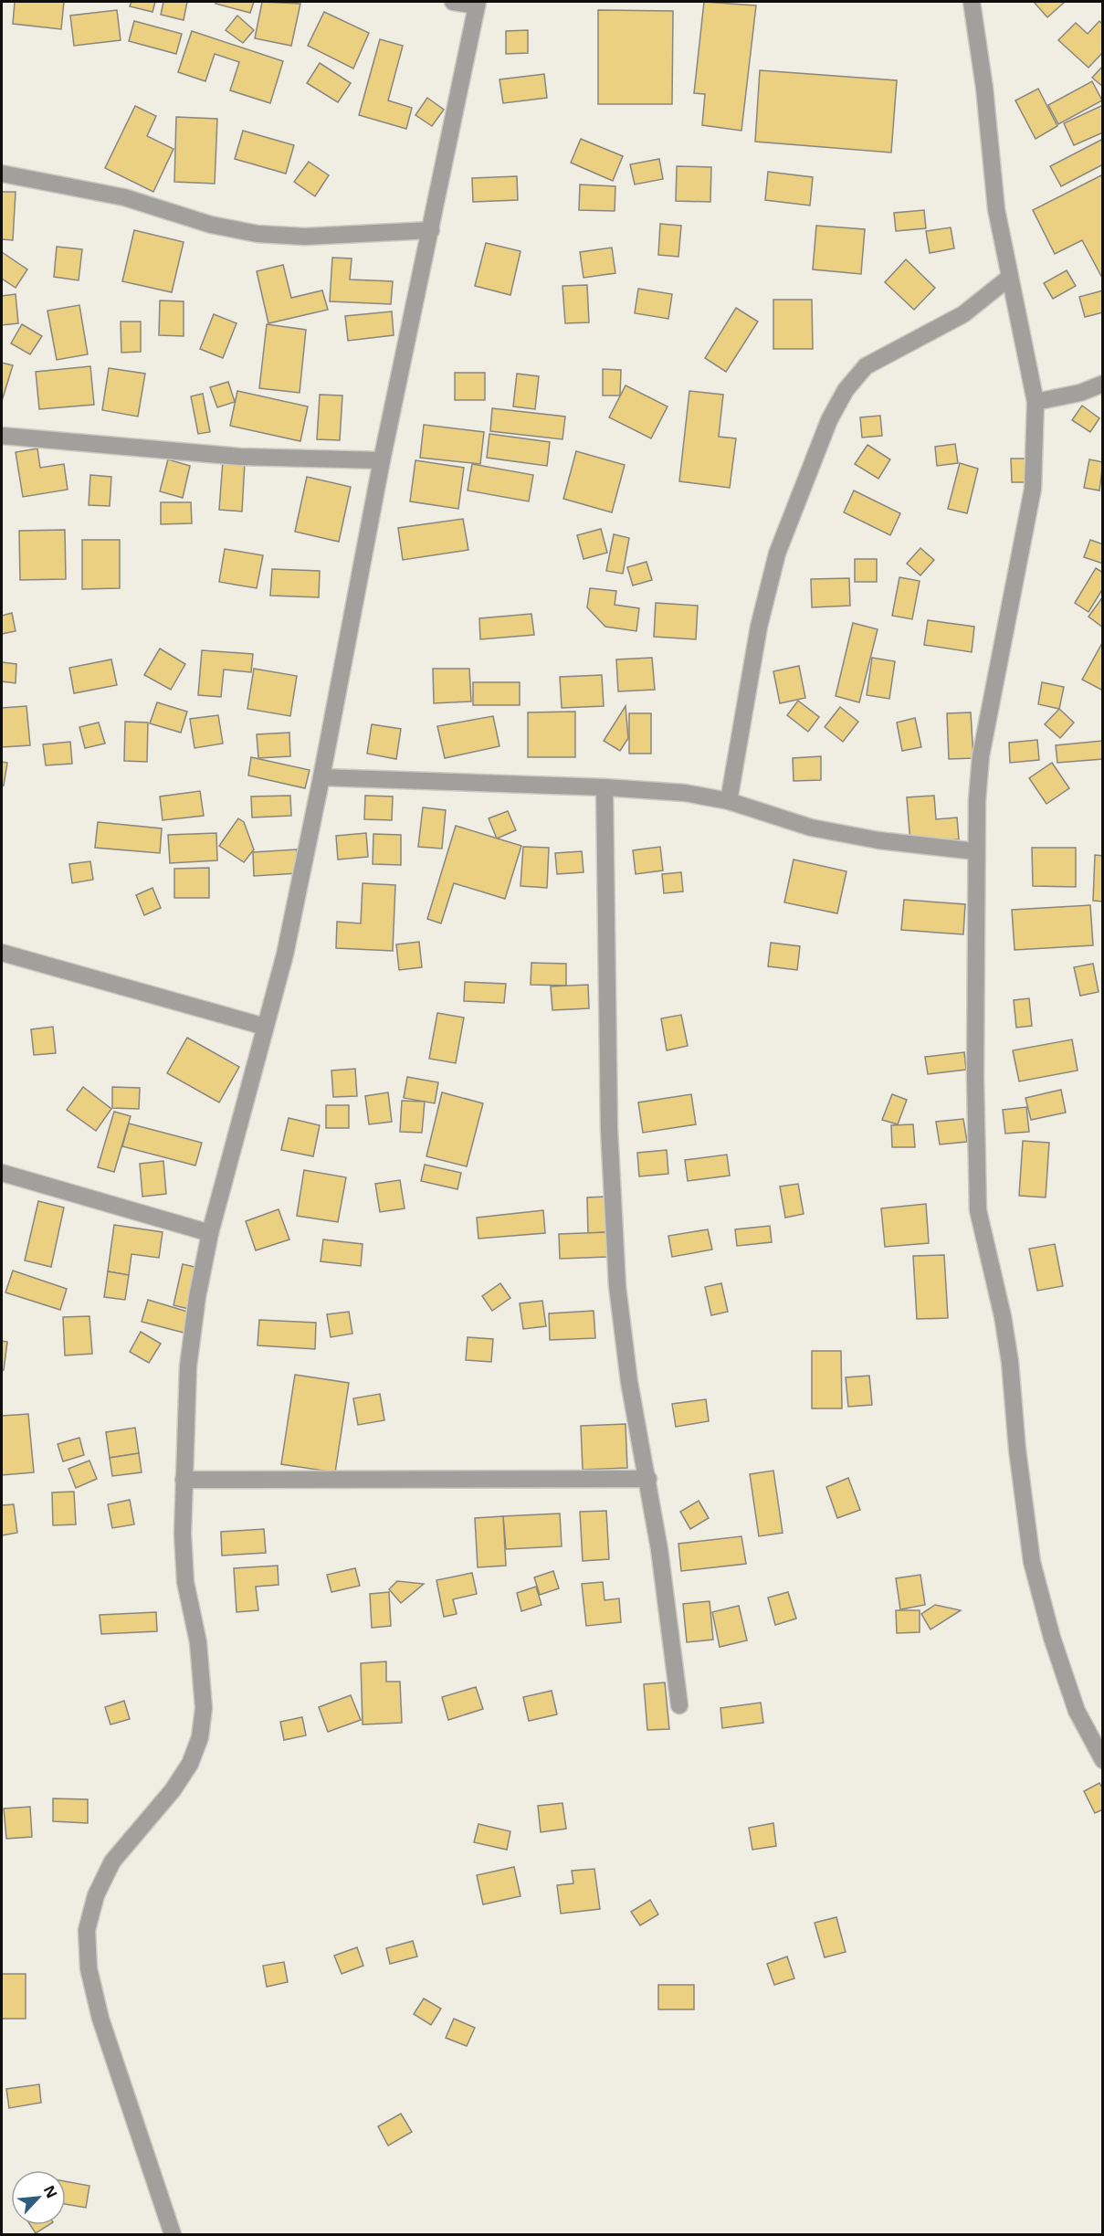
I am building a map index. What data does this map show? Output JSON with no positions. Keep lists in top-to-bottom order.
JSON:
{
  "north": "top right"
}
